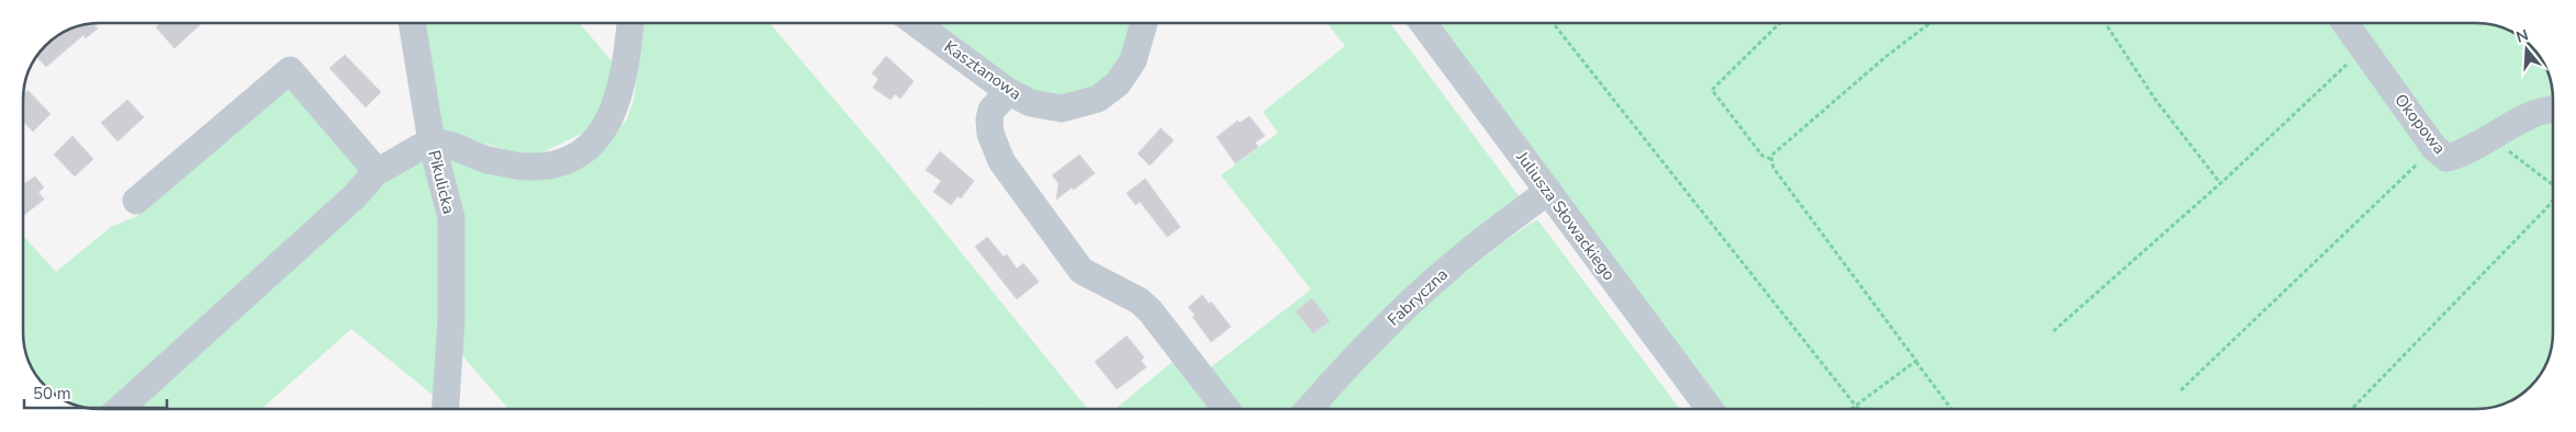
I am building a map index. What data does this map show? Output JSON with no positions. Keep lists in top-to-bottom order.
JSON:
{
  "streets": {
    "street": [
      "Kasztanowa",
      "Okopowa",
      "Pikulicka",
      "Juliusza Słowackiego",
      "Fabryczna"
    ]
  },
  "crossings": [
    ["Juliusza Słowackiego", "Fabryczna"]
  ],
  "scale_bar": "50 m",
  "north": "top"
}
